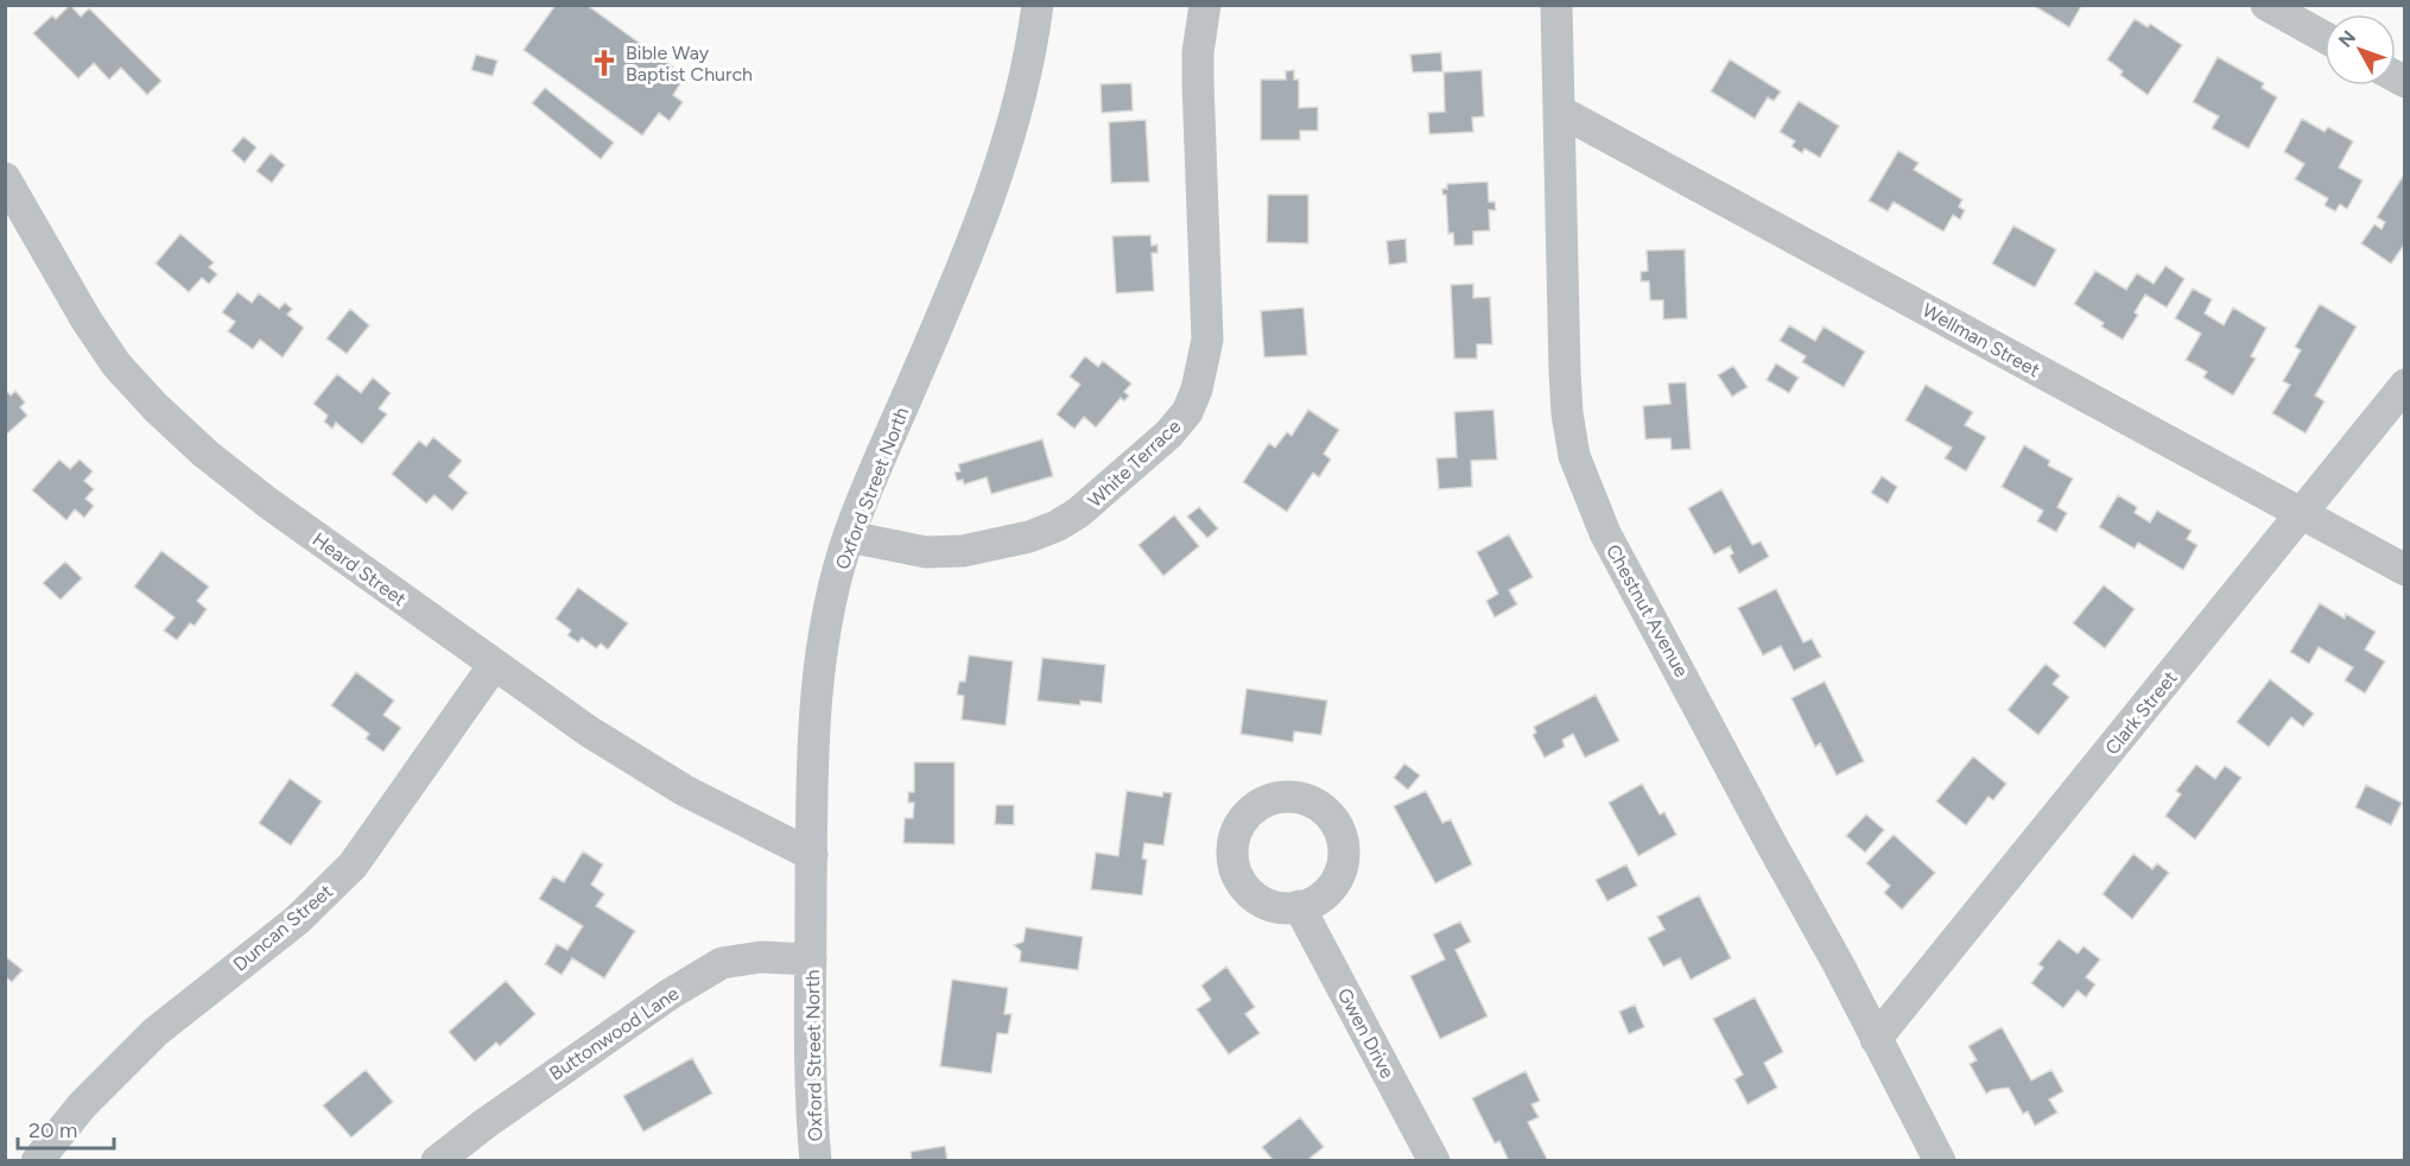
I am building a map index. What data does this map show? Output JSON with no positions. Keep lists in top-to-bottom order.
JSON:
{
  "streets": {
    "street": [
      "Wellman Street",
      "White Terrace",
      "Oxford Street North",
      "Heard Street",
      "Chestnut Avenue",
      "Clark Street",
      "Duncan Street",
      "Buttonwood Lane",
      "Gwen Drive"
    ]
  },
  "crossings": [
    ["Wellman Street", "Chestnut Avenue"],
    ["Wellman Street", "Clark Street"],
    ["White Terrace", "Oxford Street North"],
    ["Oxford Street North", "Heard Street"],
    ["Oxford Street North", "Buttonwood Lane"],
    ["Heard Street", "Duncan Street"],
    ["Chestnut Avenue", "Clark Street"]
  ],
  "places": {
    "church": ["Bible Way Baptist Church"]
  },
  "scale_bar": "20 m",
  "north": "top left"
}
